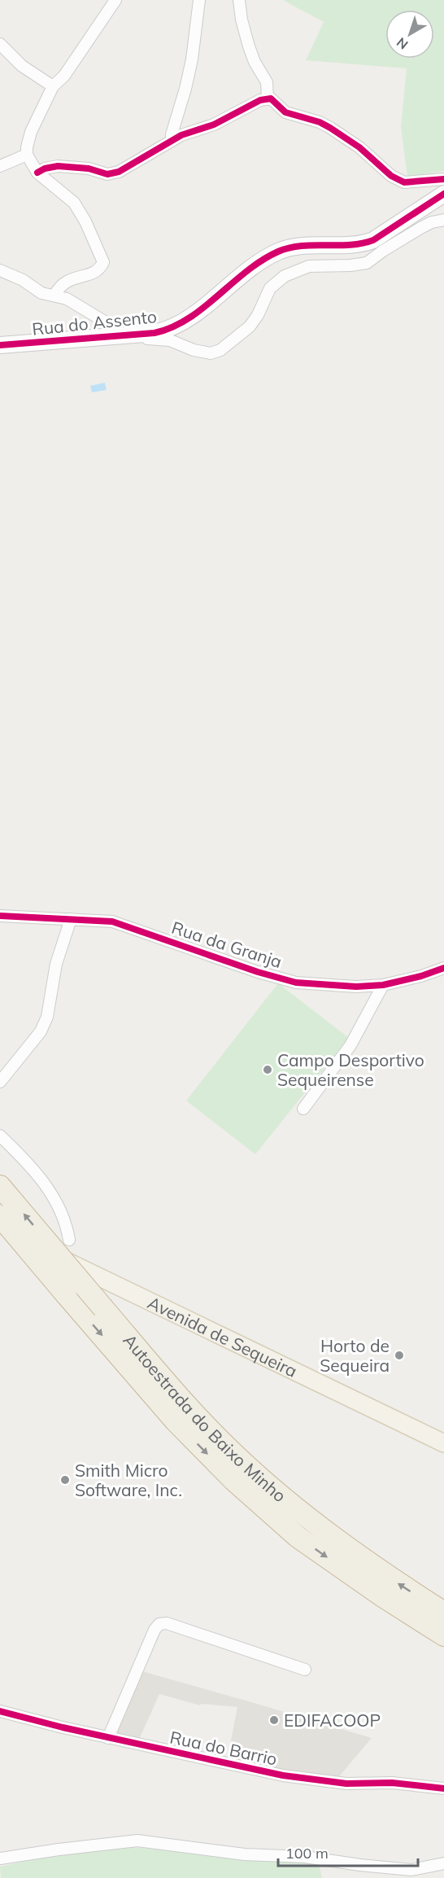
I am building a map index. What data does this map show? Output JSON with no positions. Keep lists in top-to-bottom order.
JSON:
{
  "streets": {
    "highway": ["Autoestrada do Baixo Minho"],
    "main road": ["Avenida de Sequeira"],
    "street": ["Rua do Assento", "Rua da Granja", "Rua do Barrio"]
  },
  "places": [
    "Campo Desportivo Sequeirense",
    "Horto de Sequeira",
    "Smith Micro Software, Inc.",
    "EDIFACOOP"
  ],
  "scale_bar": "100 m",
  "north": "bottom left"
}
